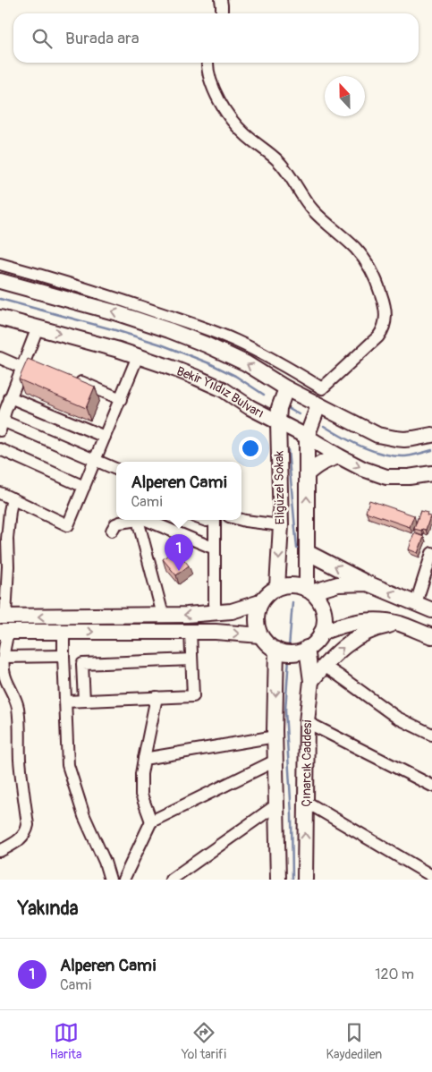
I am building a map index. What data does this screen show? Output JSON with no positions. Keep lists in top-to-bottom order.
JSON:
{
  "streets": {
    "main road": ["Bekir Yıldız Bulvarı", "Eligüzel Sokak", "Çınarcık Caddesi"]
  },
  "crossings": [
    ["Bekir Yıldız Bulvarı", "Eligüzel Sokak"],
    ["Eligüzel Sokak", "Çınarcık Caddesi"]
  ],
  "north": "top",
  "page": {
    "search": "Burada ara",
    "popup": ["Alperen Cami", "Cami"],
    "pins": "1",
    "heading": "Yakında",
    "list": [
      {
        "mark": "1",
        "name": "Alperen Cami",
        "note": "Cami",
        "value": "120 m"
      }
    ],
    "nav": ["Harita", "Yol tarifi", "Kaydedilen"]
  }
}
